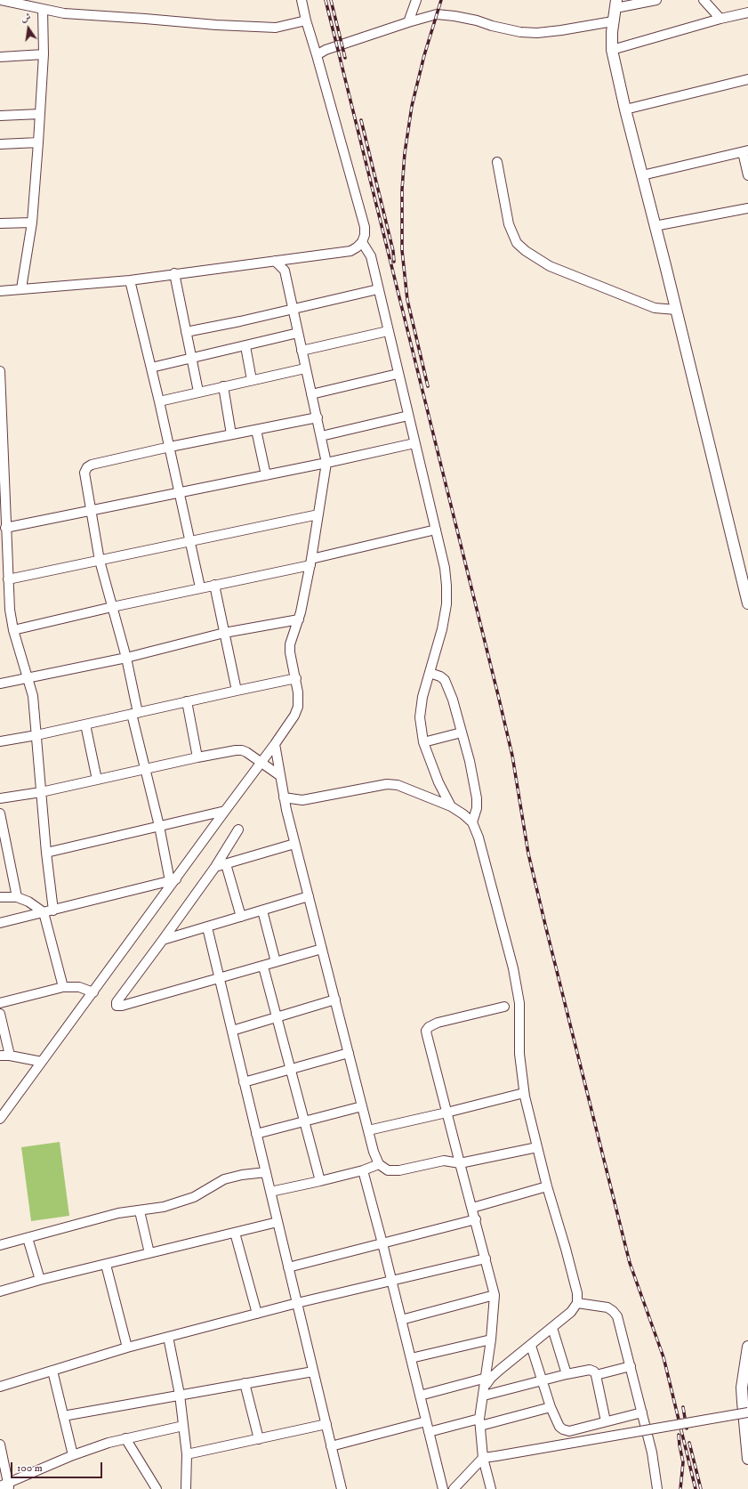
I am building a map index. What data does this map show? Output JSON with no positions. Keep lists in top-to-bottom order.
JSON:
{
  "scale_bar": "100 m",
  "north": "top"
}
